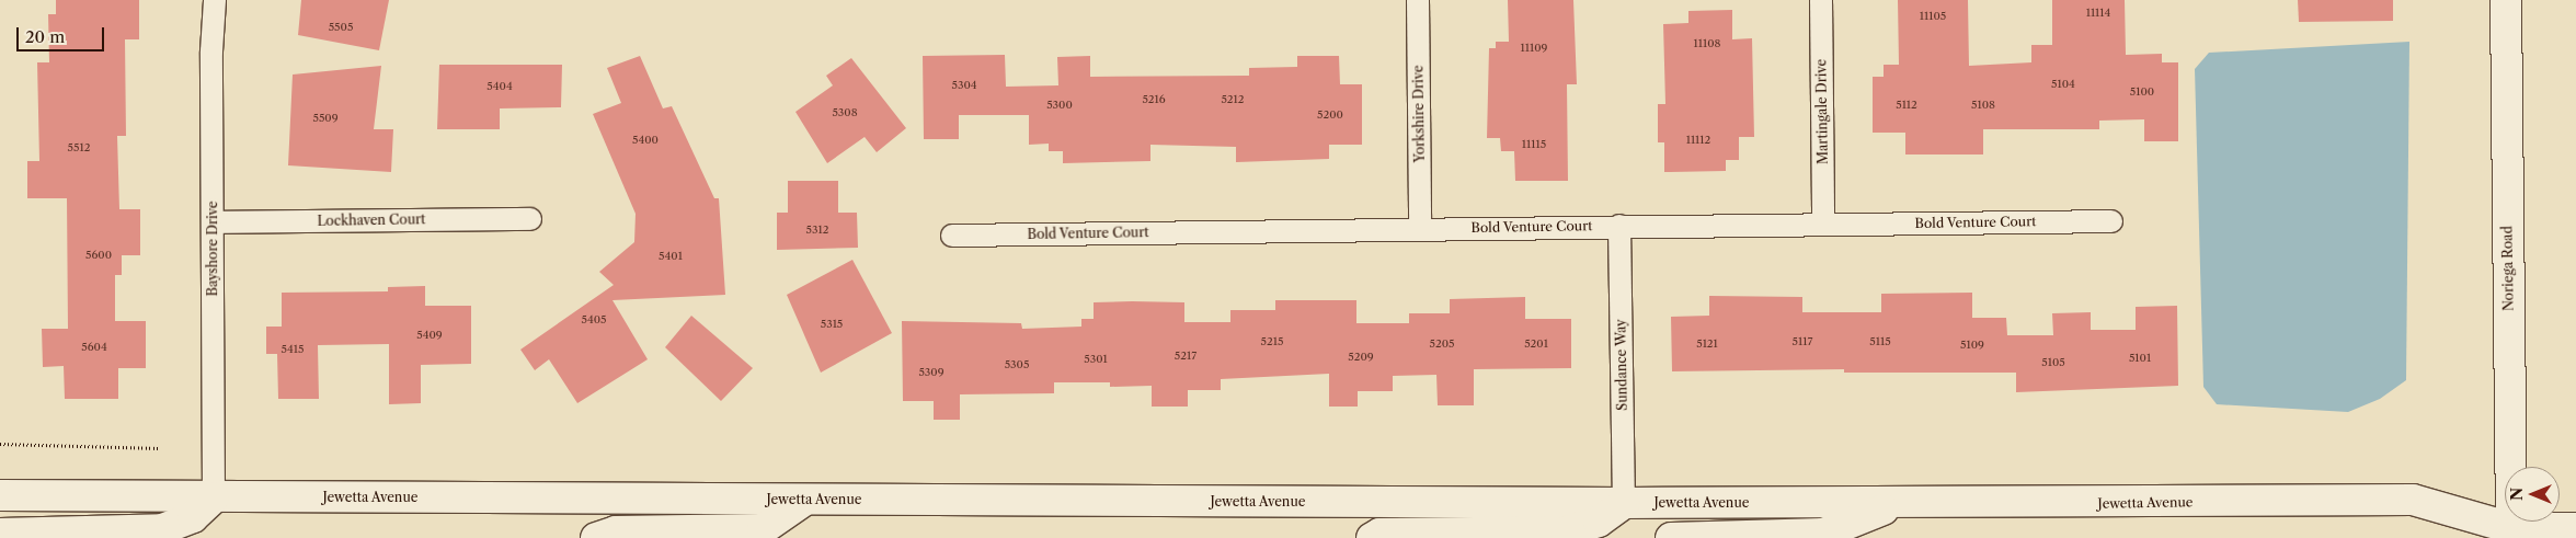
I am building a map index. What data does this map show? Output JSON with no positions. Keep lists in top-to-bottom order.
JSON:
{
  "streets": {
    "street": [
      "Martingale Drive",
      "Yorkshire Drive",
      "Lockhaven Court",
      "Bold Venture Court",
      "Bayshore Drive",
      "Noriega Road",
      "Sundance Way",
      "Jewetta Avenue"
    ]
  },
  "crossings": [
    ["Martingale Drive", "Bold Venture Court"],
    ["Yorkshire Drive", "Bold Venture Court"],
    ["Lockhaven Court", "Bayshore Drive"],
    ["Bold Venture Court", "Sundance Way"],
    ["Bayshore Drive", "Jewetta Avenue"],
    ["Noriega Road", "Jewetta Avenue"],
    ["Sundance Way", "Jewetta Avenue"]
  ],
  "house_numbers": [
    "11114",
    "11105",
    "5505",
    "11108",
    "11109",
    "5104",
    "5304",
    "5404",
    "5100",
    "5216",
    "5212",
    "5300",
    "5112",
    "5108",
    "5308",
    "5200",
    "5509",
    "5400",
    "11112",
    "11115",
    "5512",
    "5312",
    "5600",
    "5401",
    "5405",
    "5315",
    "5409",
    "5215",
    "5117",
    "5115",
    "5205",
    "5201",
    "5121",
    "5109",
    "5604",
    "5415",
    "5217",
    "5209",
    "5101",
    "5301",
    "5105",
    "5305",
    "5309"
  ],
  "scale_bar": "20 m",
  "north": "left"
}
